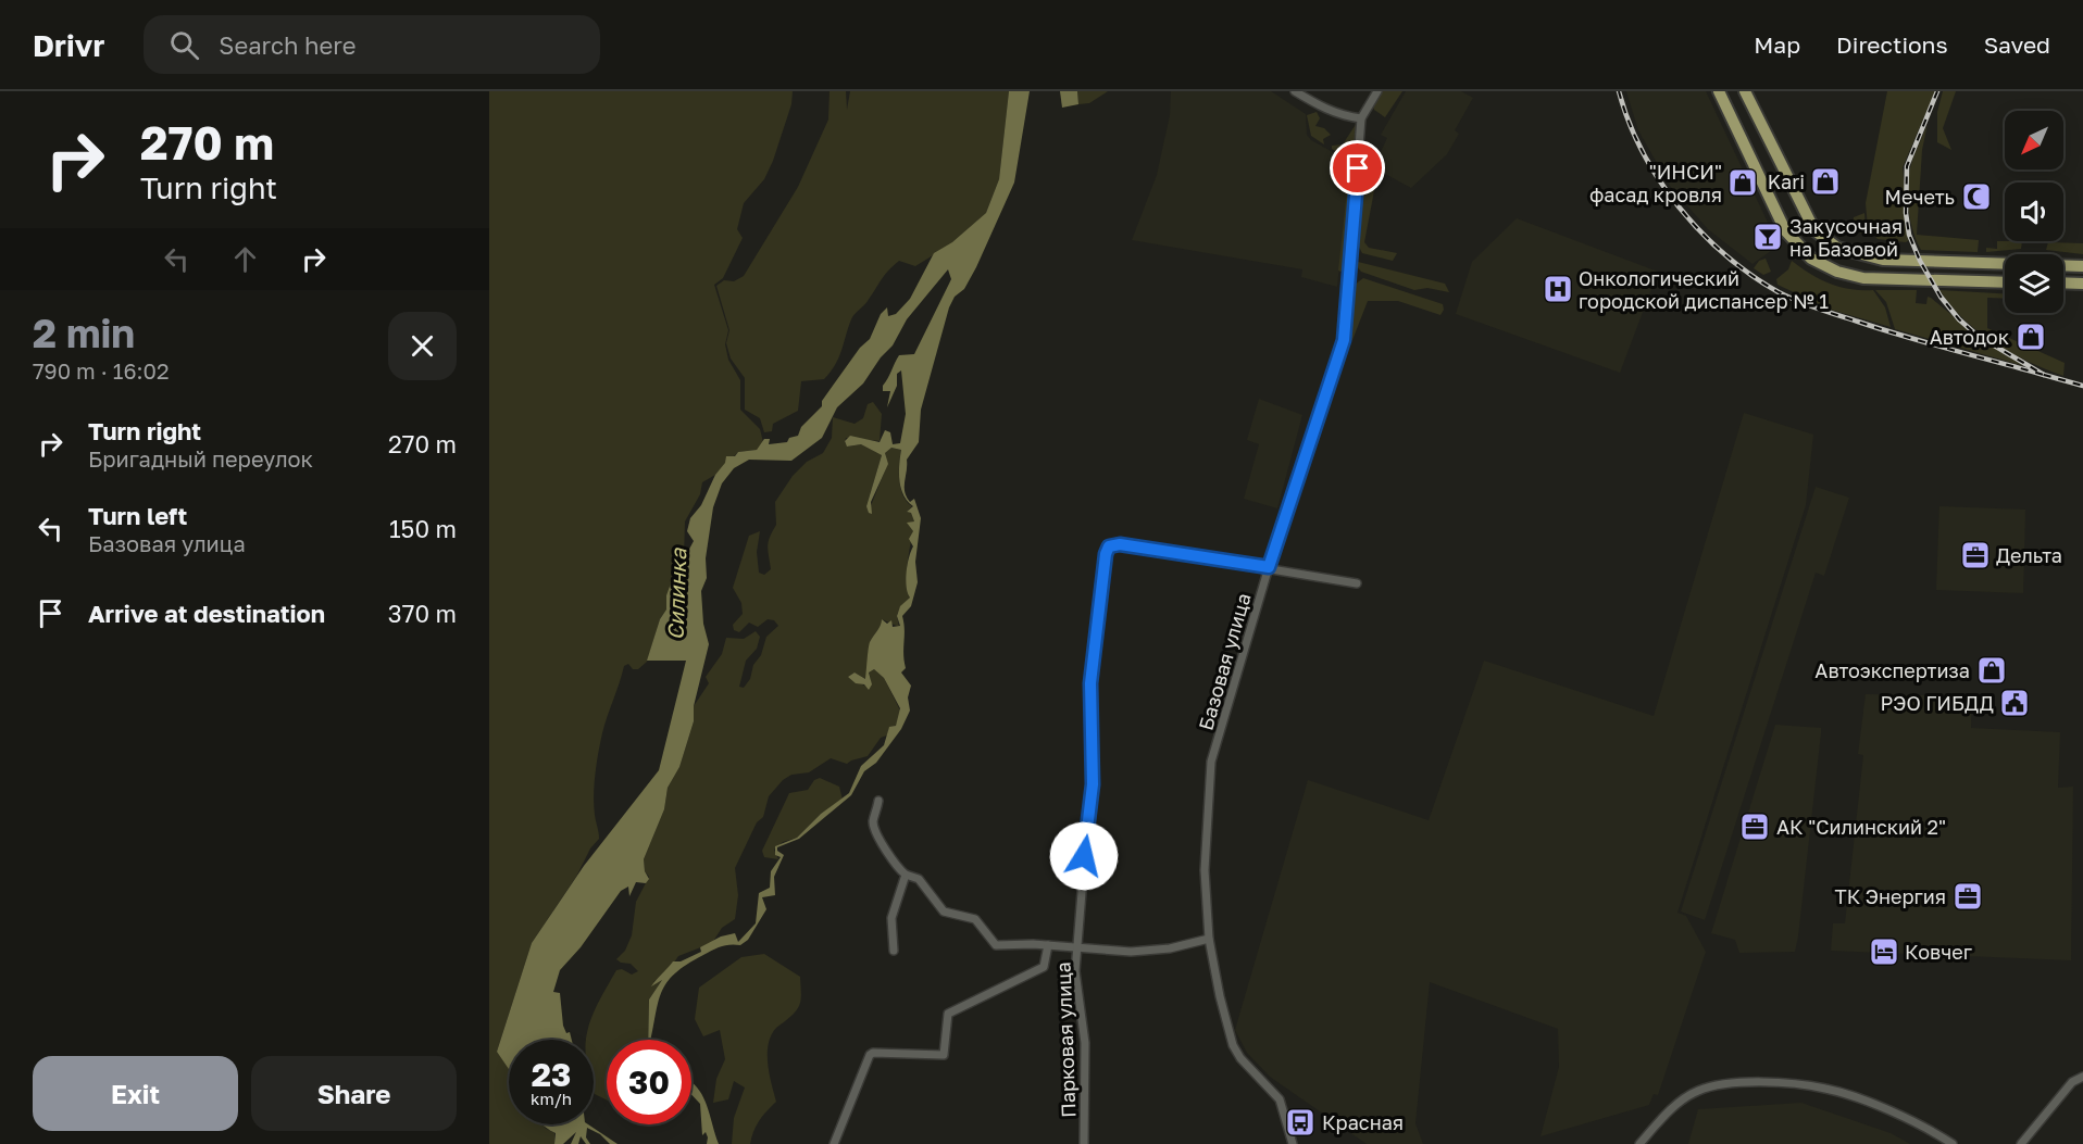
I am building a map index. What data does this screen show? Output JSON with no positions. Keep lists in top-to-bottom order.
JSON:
{
  "streets": {
    "street": ["Базовая улица", "Парковая улица"]
  },
  "crossings": [
    ["Базовая улица", "Парковая улица"]
  ],
  "water": ["Силинка"],
  "places": {
    "shop": [
      "Kari",
      "\"ИНСИ\" фасад кровля",
      "Автодок",
      "Автоэкспертиза"
    ],
    "mosque": ["Мечеть"],
    "bar": ["Закусочная на Базовой"],
    "hospital": ["Онкологический городской диспансер № 1"],
    "office": ["Дельта", "АК \"Силинский 2\"", "ТК Энергия"],
    "public building": ["РЭО ГИБДД"],
    "hotel": ["Ковчег"],
    "bus stop": ["Красная"]
  },
  "north": "bottom left",
  "page": {
    "header": "Drivr",
    "search": "Search here",
    "nav": ["Map", "Directions", "Saved"],
    "turn": ["270 m", "Turn right"],
    "heading": ["2 min", "790 m · 16:02"],
    "list": [
      {
        "name": "Turn right",
        "note": "Бригадный переулок",
        "value": "270 m"
      },
      {
        "name": "Turn left",
        "note": "Базовая улица",
        "value": "150 m"
      },
      {
        "name": "Arrive at destination",
        "value": "370 m"
      }
    ],
    "speed": "23 km/h",
    "limit": "30",
    "buttons": ["Exit", "Share"]
  }
}
